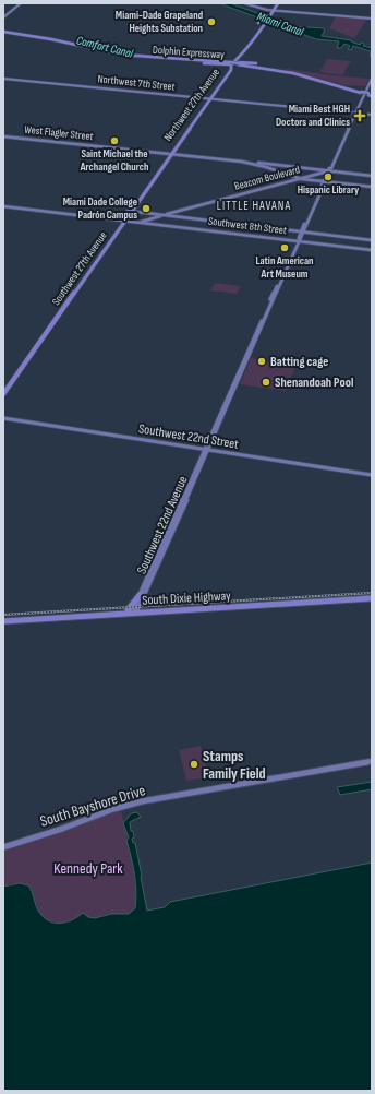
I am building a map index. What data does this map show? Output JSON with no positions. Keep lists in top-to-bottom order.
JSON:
{
  "streets": {
    "highway": [
      "Dolphin Expressway",
      "Northwest 27th Avenue",
      "Southwest 27th Avenue",
      "South Dixie Highway"
    ],
    "main road": [
      "Northwest 7th Street",
      "West Flagler Street",
      "Beacom Boulevard",
      "Southwest 8th Street",
      "Southwest 22nd Street",
      "Southwest 22nd Avenue",
      "South Bayshore Drive"
    ]
  },
  "crossings": [
    ["Dolphin Expressway", "Northwest 27th Avenue"],
    ["Northwest 7th Street", "Northwest 27th Avenue"],
    ["Northwest 7th Street", "Southwest 22nd Avenue"],
    ["Northwest 27th Avenue", "West Flagler Street"],
    ["Northwest 27th Avenue", "Southwest 27th Avenue"],
    ["West Flagler Street", "Beacom Boulevard"],
    ["West Flagler Street", "Southwest 27th Avenue"],
    ["West Flagler Street", "Southwest 22nd Avenue"],
    ["Beacom Boulevard", "Southwest 8th Street"],
    ["Beacom Boulevard", "Southwest 22nd Avenue"],
    ["Southwest 8th Street", "Southwest 27th Avenue"],
    ["Southwest 8th Street", "Southwest 22nd Avenue"],
    ["Southwest 22nd Street", "Southwest 22nd Avenue"],
    ["Southwest 22nd Avenue", "South Dixie Highway"]
  ],
  "districts": ["LITTLE HAVANA"],
  "water": ["Miami Canal", "Comfort Canal"],
  "parks": ["Kennedy Park"],
  "places": {
    "other": [
      "Miami-Dade Grapeland Heights Substation",
      "Saint Michael the Archangel Church",
      "Hispanic Library",
      "Miami Dade College Padrón Campus",
      "Latin American Art Museum",
      "Batting cage",
      "Shenandoah Pool",
      "Stamps Family Field"
    ],
    "health": ["Miami Best HGH Doctors and Clinics"]
  }
}
